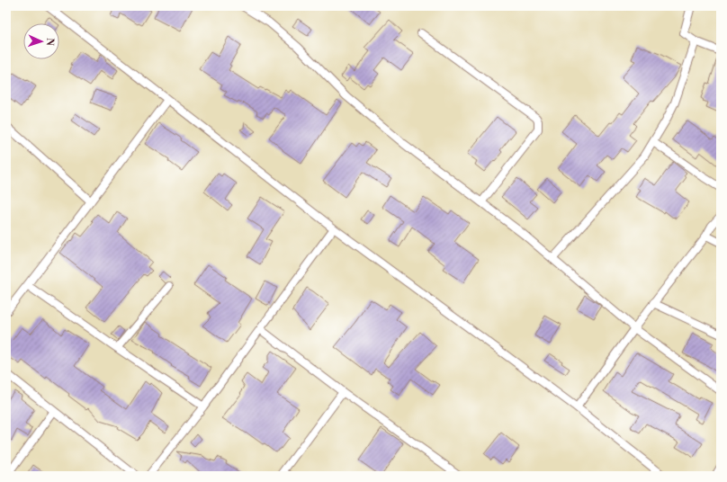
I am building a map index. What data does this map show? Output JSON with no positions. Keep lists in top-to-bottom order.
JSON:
{
  "north": "right"
}
